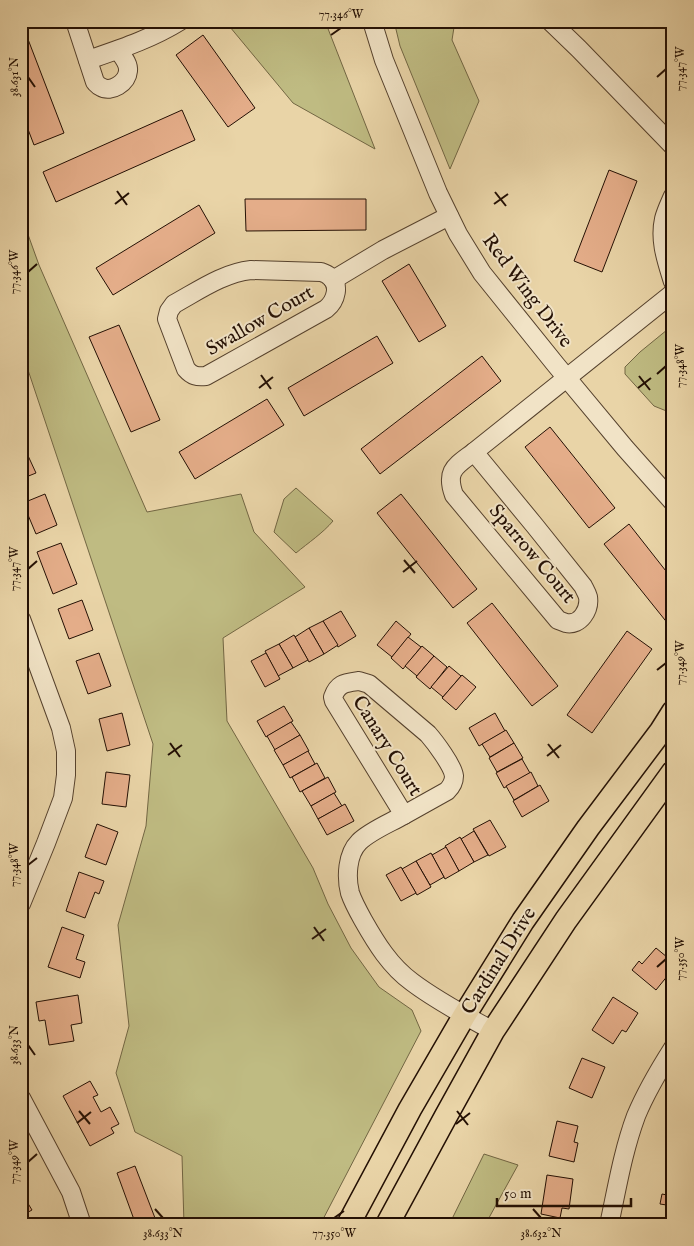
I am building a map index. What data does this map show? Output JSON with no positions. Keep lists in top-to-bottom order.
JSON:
{
  "streets": {
    "main road": ["Cardinal Drive"],
    "street": [
      "Red Wing Drive",
      "Swallow Court",
      "Sparrow Court",
      "Canary Court"
    ]
  },
  "crossings": [
    ["Red Wing Drive", "Swallow Court"],
    ["Red Wing Drive", "Sparrow Court"],
    ["Canary Court", "Cardinal Drive"]
  ],
  "scale_bar": "50 m",
  "coordinates": [
    "77.346°W",
    "77.347°W",
    "38.631°N",
    "77.348°W",
    "77.349°W",
    "77.350°W",
    "38.633°N",
    "38.632°N"
  ]
}
